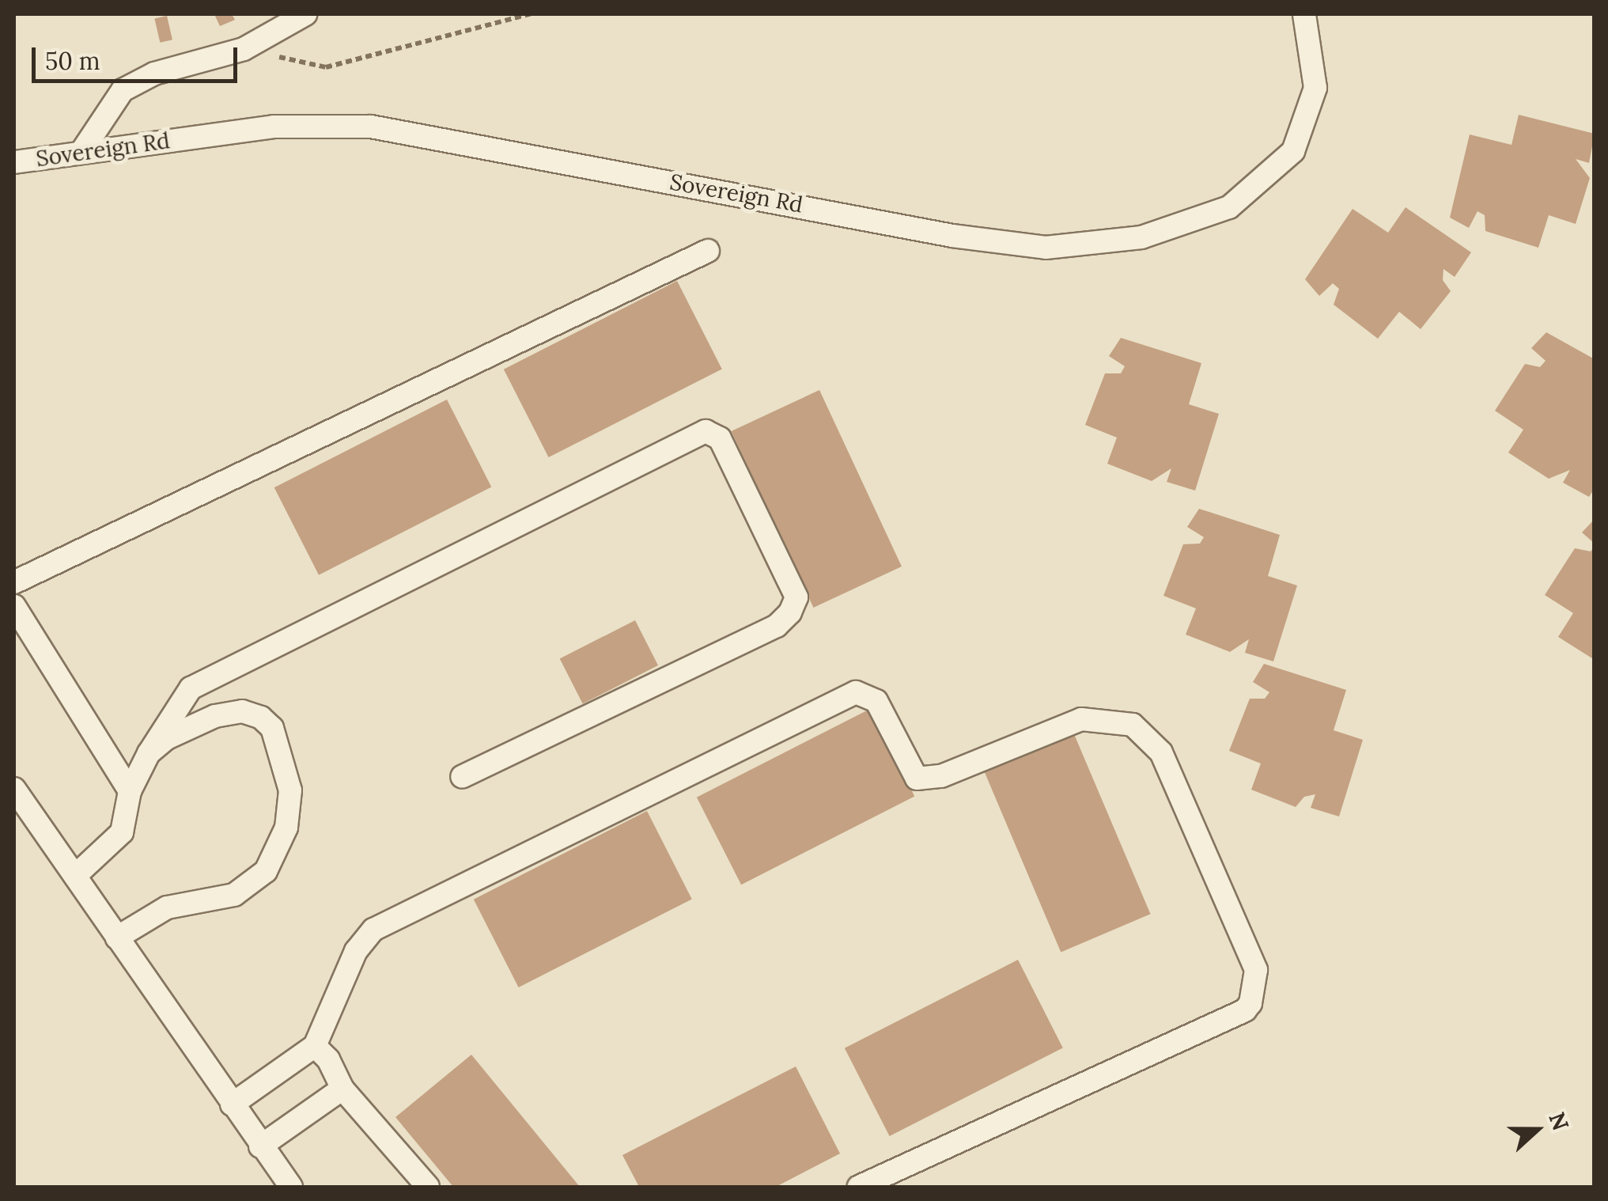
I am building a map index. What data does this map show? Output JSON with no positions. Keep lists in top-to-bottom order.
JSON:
{
  "streets": {
    "street": ["Sovereign Rd"]
  },
  "scale_bar": "50 m",
  "north": "right"
}
